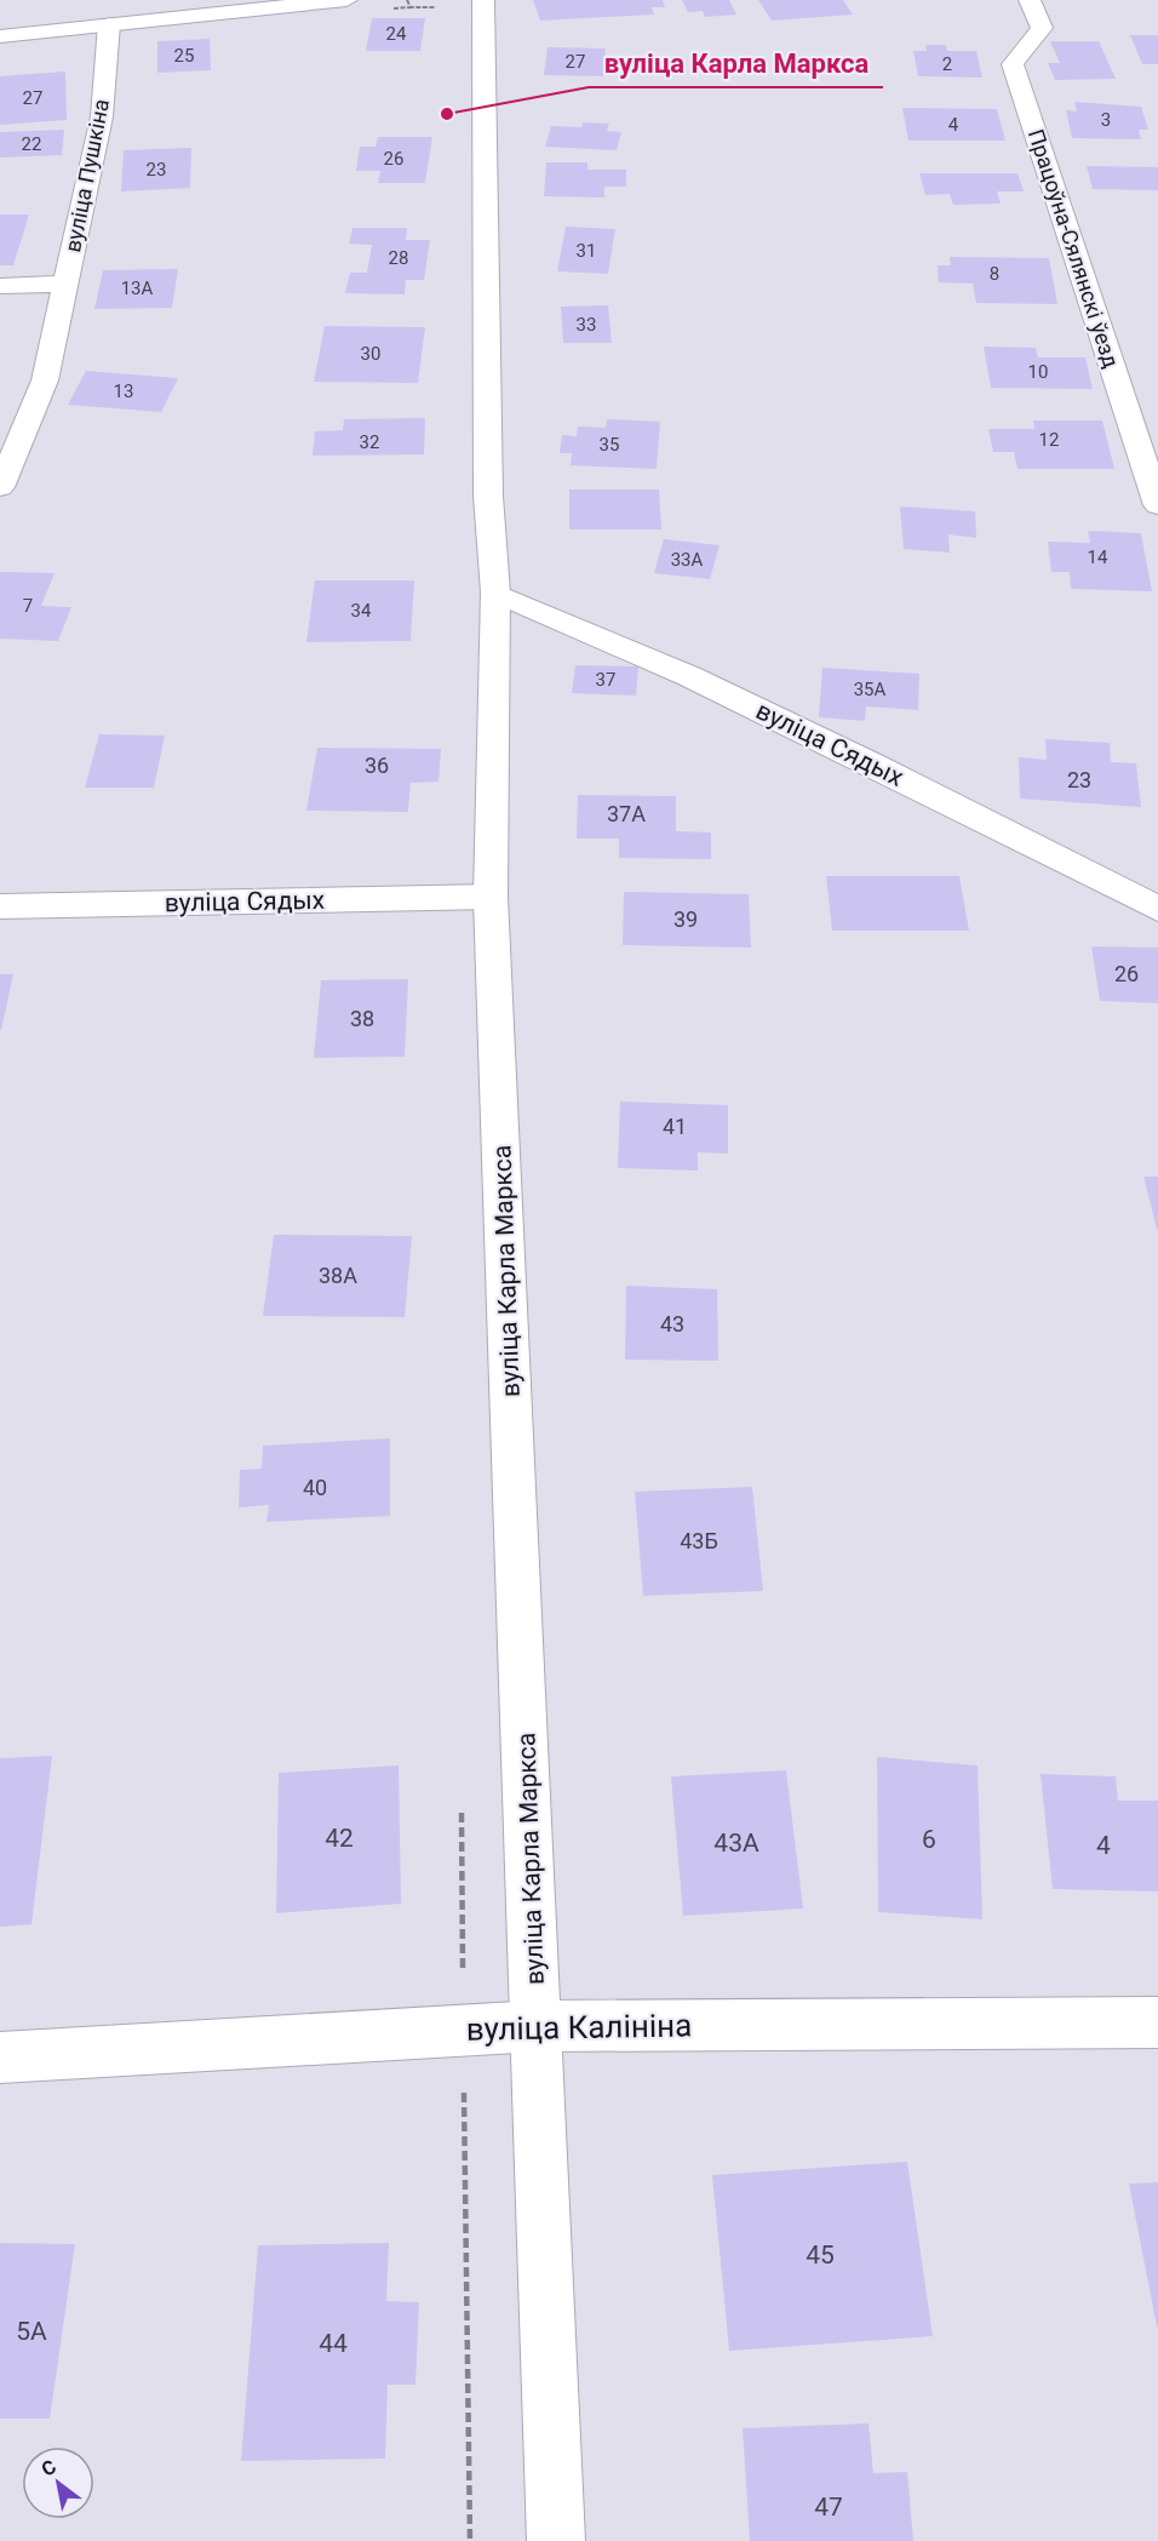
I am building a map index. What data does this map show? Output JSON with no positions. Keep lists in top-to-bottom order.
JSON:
{
  "streets": {
    "street": [
      "вуліца Пушкіна",
      "Працоўна-Сялянскі ўезд",
      "вуліца Сядых",
      "вуліца Карла Маркса",
      "вуліца Калініна"
    ]
  },
  "crossings": [
    ["вуліца Сядых", "вуліца Карла Маркса"],
    ["вуліца Карла Маркса", "вуліца Калініна"]
  ],
  "places": ["вуліца Карла Маркса"],
  "house_numbers": [
    "24",
    "25",
    "27",
    "2",
    "27",
    "3",
    "4",
    "22",
    "26",
    "23",
    "31",
    "28",
    "8",
    "13А",
    "33",
    "30",
    "10",
    "13",
    "12",
    "32",
    "35",
    "14",
    "33А",
    "7",
    "34",
    "37",
    "35А",
    "36",
    "23",
    "37А",
    "39",
    "26",
    "38",
    "41",
    "38А",
    "43",
    "40",
    "43Б",
    "42",
    "6",
    "43А",
    "4",
    "45",
    "5А",
    "44",
    "47"
  ],
  "north": "top left"
}
